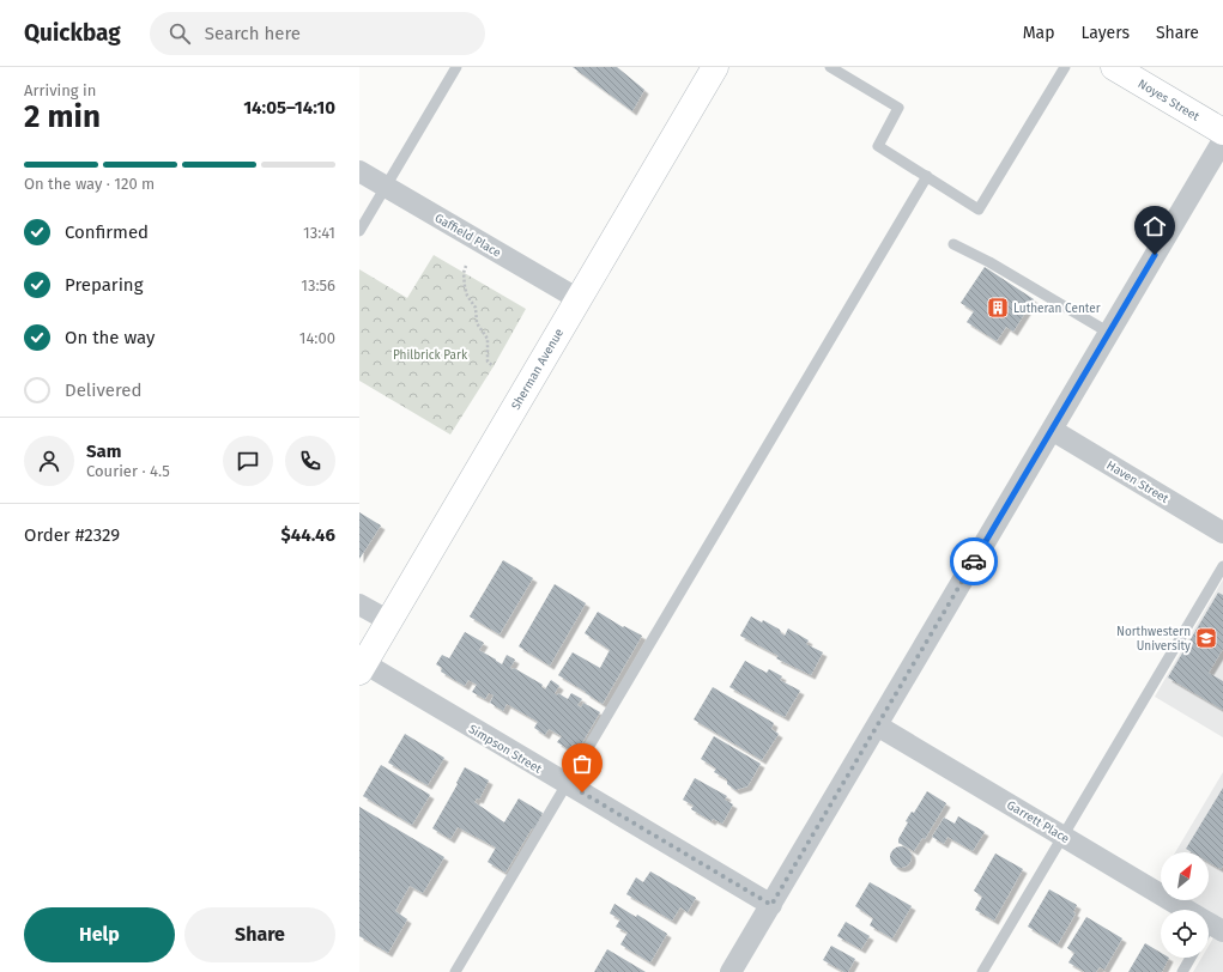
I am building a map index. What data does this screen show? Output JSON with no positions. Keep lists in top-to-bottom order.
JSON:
{
  "streets": {
    "street": [
      "Noyes Street",
      "Gaffield Place",
      "Sherman Avenue",
      "Haven Street",
      "Simpson Street",
      "Garrett Place"
    ]
  },
  "crossings": [
    ["Gaffield Place", "Sherman Avenue"],
    ["Sherman Avenue", "Simpson Street"]
  ],
  "parks": ["Philbrick Park"],
  "places": {
    "building": ["Lutheran Center"],
    "school or university": ["Northwestern University"]
  },
  "north": "top right",
  "page": {
    "header": "Quickbag",
    "search": "Search here",
    "nav": ["Map", "Layers", "Share"],
    "heading": ["2 min", "Arriving in", "14:05–14:10"],
    "panel": [
      "Sam",
      "Courier · 4.5",
      "Order #2329",
      "$44.46"
    ],
    "bar": "On the way · 120 m",
    "list": [
      ["Confirmed", "13:41"],
      ["Preparing", "13:56"],
      ["On the way", "14:00"],
      "Delivered"
    ],
    "buttons": ["Help", "Share"]
  }
}
